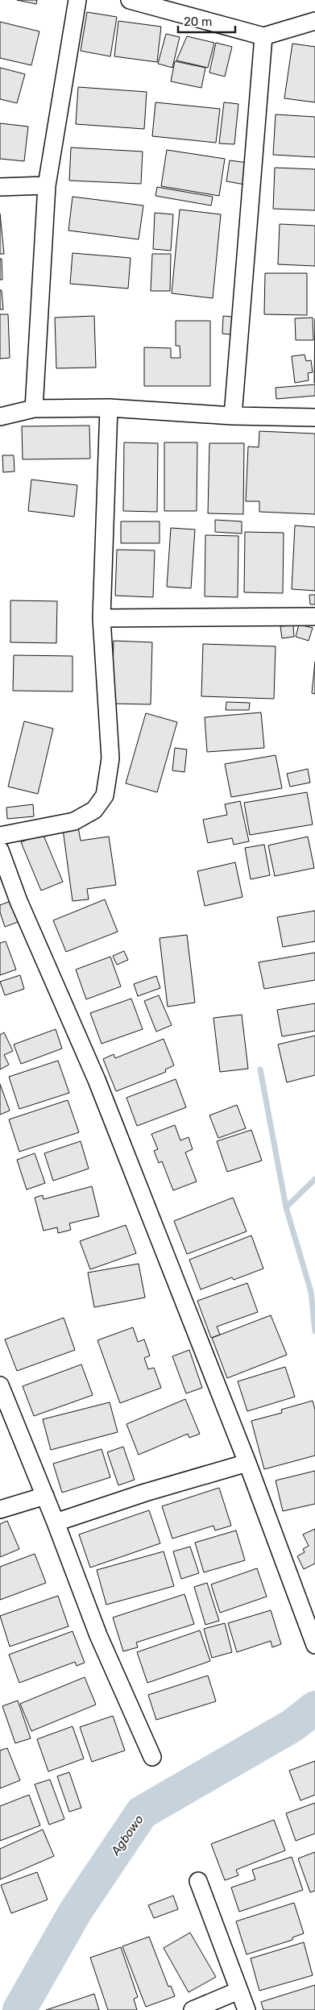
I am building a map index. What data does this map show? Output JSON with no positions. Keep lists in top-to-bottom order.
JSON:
{
  "water": ["Agbowo"],
  "scale_bar": "20 m"
}
